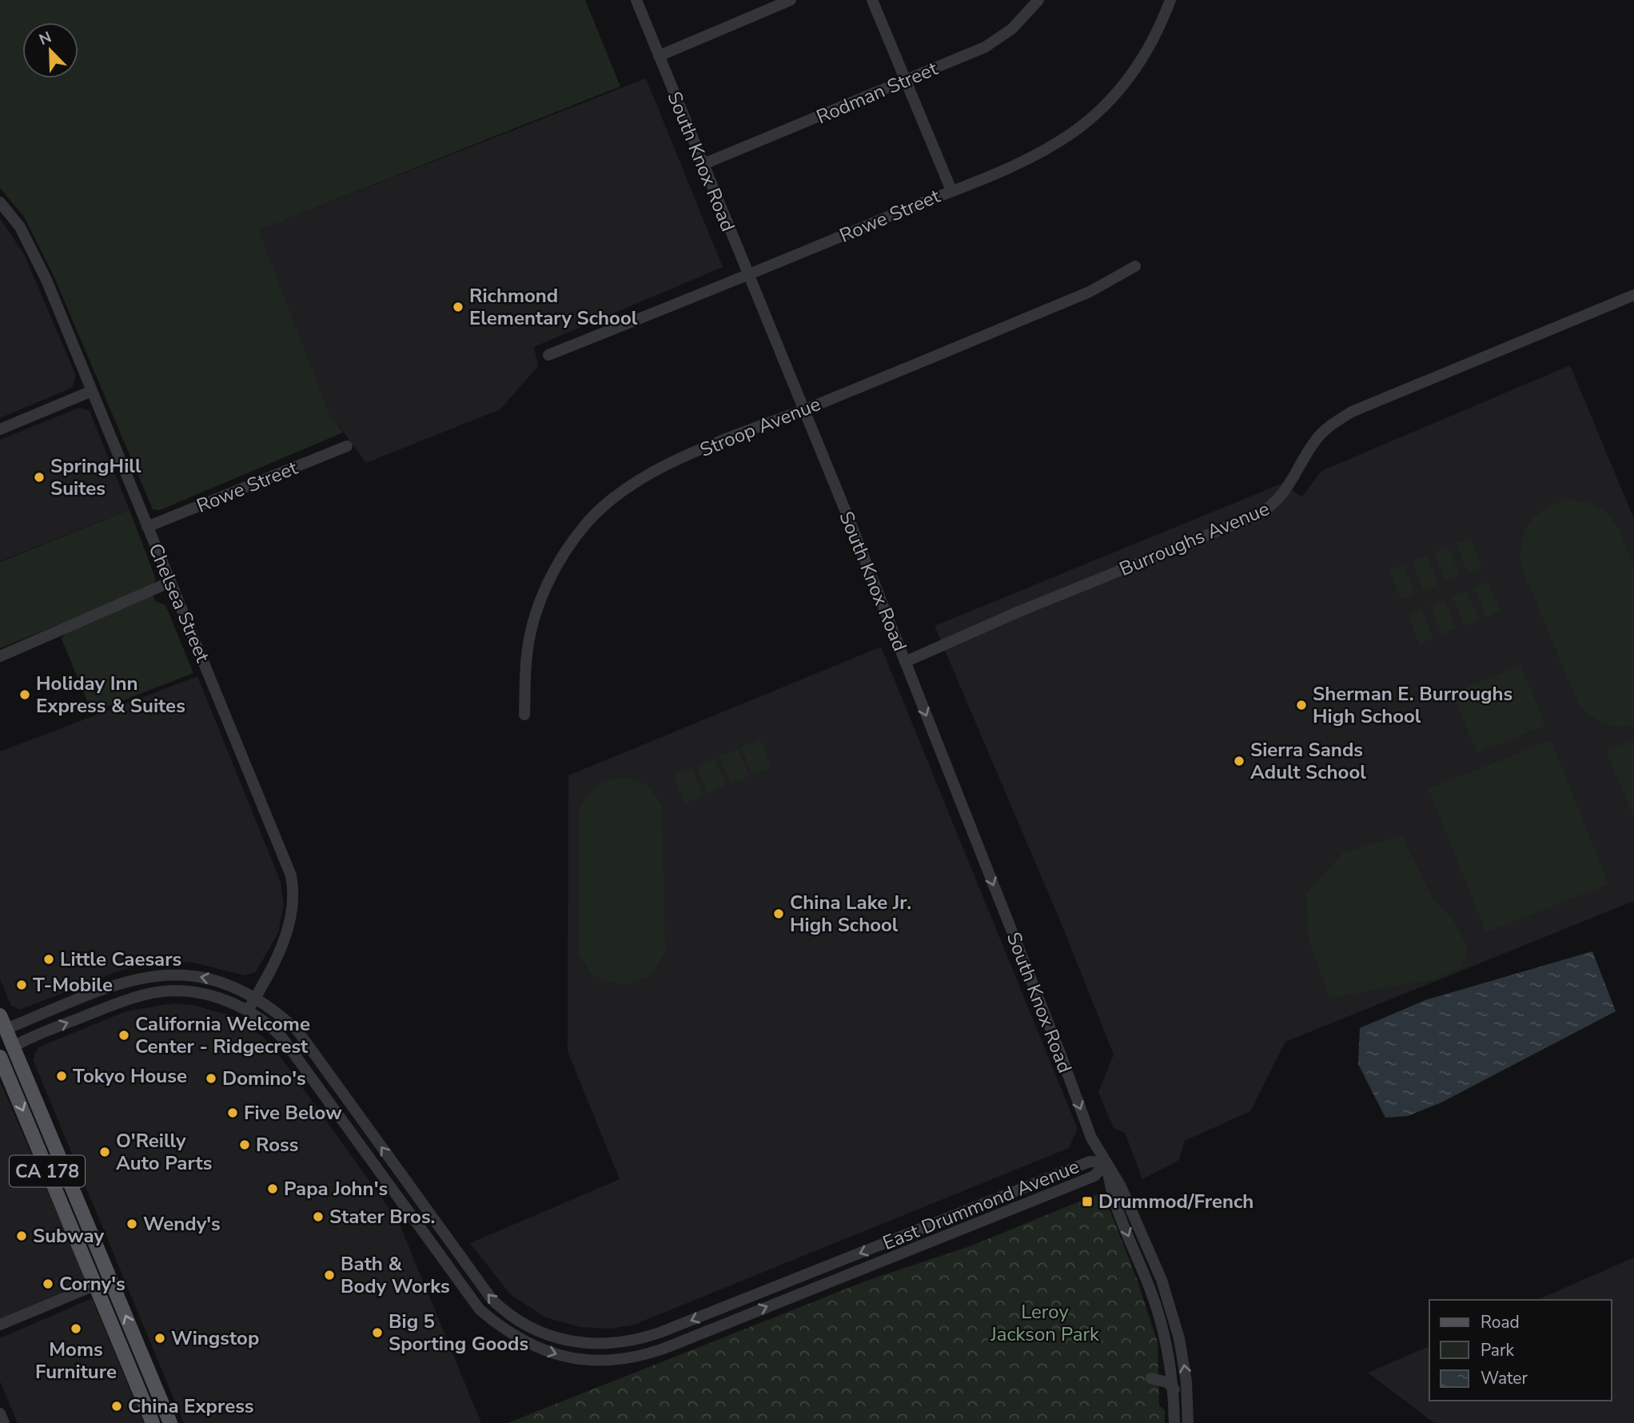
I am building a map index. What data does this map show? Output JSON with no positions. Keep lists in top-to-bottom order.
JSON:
{
  "streets": {
    "main road": ["CA 178"],
    "street": [
      "Rodman Street",
      "South Knox Road",
      "Rowe Street",
      "Stroop Avenue",
      "Burroughs Avenue",
      "Chelsea Street",
      "East Drummond Avenue"
    ]
  },
  "crossings": [
    ["Rodman Street", "South Knox Road"],
    ["South Knox Road", "Rowe Street"],
    ["South Knox Road", "Stroop Avenue"],
    ["South Knox Road", "Burroughs Avenue"],
    ["South Knox Road", "East Drummond Avenue"],
    ["Rowe Street", "Chelsea Street"],
    ["Chelsea Street", "East Drummond Avenue"],
    ["CA 178", "East Drummond Avenue"]
  ],
  "parks": ["Leroy Jackson Park"],
  "places": {
    "other": [
      "Richmond Elementary School",
      "SpringHill Suites",
      "Holiday Inn Express & Suites",
      "Sherman E. Burroughs High School",
      "Sierra Sands Adult School",
      "China Lake Jr. High School",
      "Little Caesars",
      "T-Mobile",
      "California Welcome Center - Ridgecrest",
      "Tokyo House",
      "Domino's",
      "Five Below",
      "Ross",
      "O'Reilly Auto Parts",
      "Papa John's",
      "Stater Bros.",
      "Wendy's",
      "Subway",
      "Bath & Body Works",
      "Corny's",
      "Moms Furniture",
      "Big 5 Sporting Goods",
      "Wingstop",
      "China Express"
    ],
    "transit": ["Drummod/French"]
  },
  "legend": ["Road", "Park", "Water"],
  "north": "top left"
}
